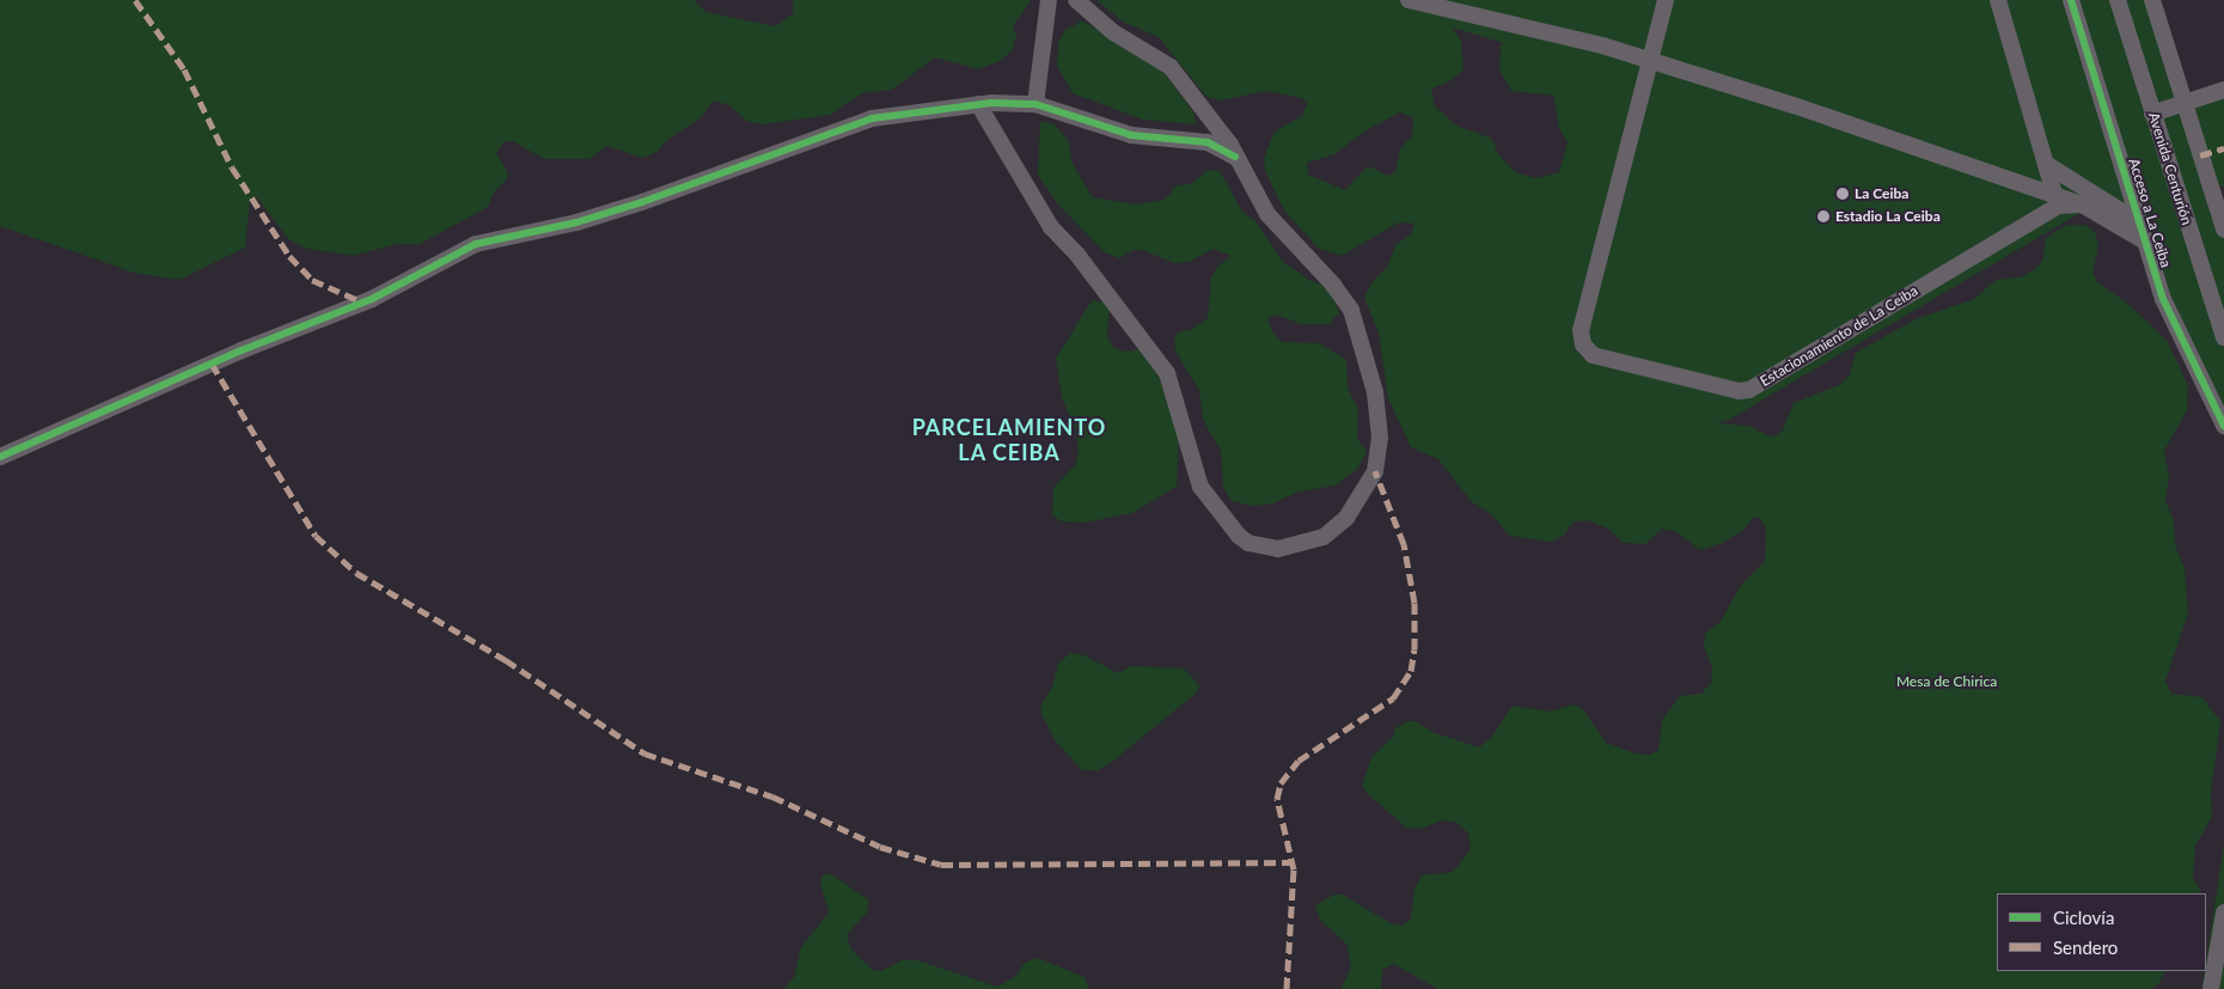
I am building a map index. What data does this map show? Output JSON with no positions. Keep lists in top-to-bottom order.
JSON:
{
  "streets": {
    "street": ["Avenida Centurión", "Acceso a La Ceiba", "Estacionamiento de La Ceiba"]
  },
  "districts": ["PARCELAMIENTO LA CEIBA"],
  "parks": ["Mesa de Chirica"],
  "places": ["La Ceiba", "Estadio La Ceiba"],
  "legend": ["Ciclovía", "Sendero"]
}
